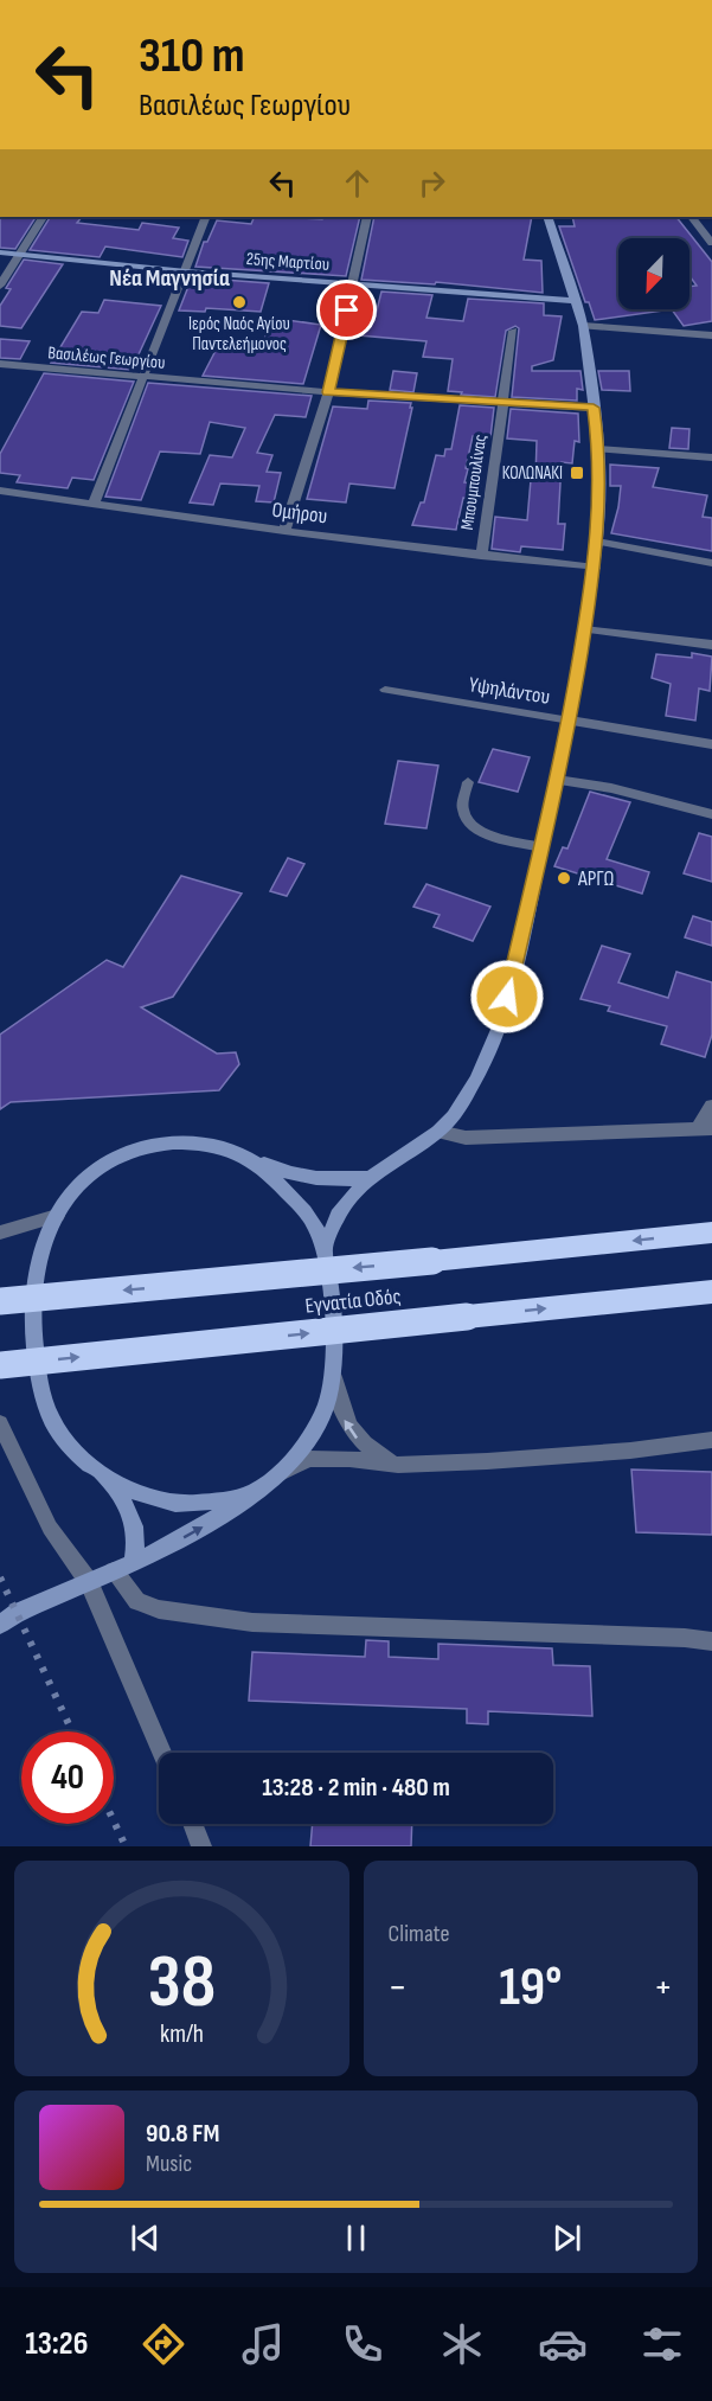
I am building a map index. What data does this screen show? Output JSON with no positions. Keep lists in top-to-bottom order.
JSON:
{
  "streets": {
    "highway": ["Εγνατία Οδός"],
    "street": [
      "25ης Μαρτίου",
      "Βασιλέως Γεωργίου",
      "Μπουμπουλίνας",
      "Ομήρου",
      "Υψηλάντου"
    ]
  },
  "crossings": [
    ["Βασιλέως Γεωργίου", "Μπουμπουλίνας"],
    ["Μπουμπουλίνας", "Ομήρου"]
  ],
  "districts": ["Νέα Μαγνησία"],
  "places": {
    "other": ["Ιερός Ναός Αγίου Παντελεήμονος", "ΑΡΓΩ"],
    "transit": ["ΚΟΛΩΝΑΚΙ"]
  },
  "north": "bottom left",
  "page": {
    "turn": ["310 m", "Βασιλέως Γεωργίου"],
    "limit": "40",
    "trip": "13:28 · 2 min · 480 m",
    "tile": "Climate",
    "heat": ["−", "19°", "+"],
    "song": ["90.8 FM", "Music"],
    "tabs": "13:26",
    "gauge": ["38", "km/h"]
  }
}
